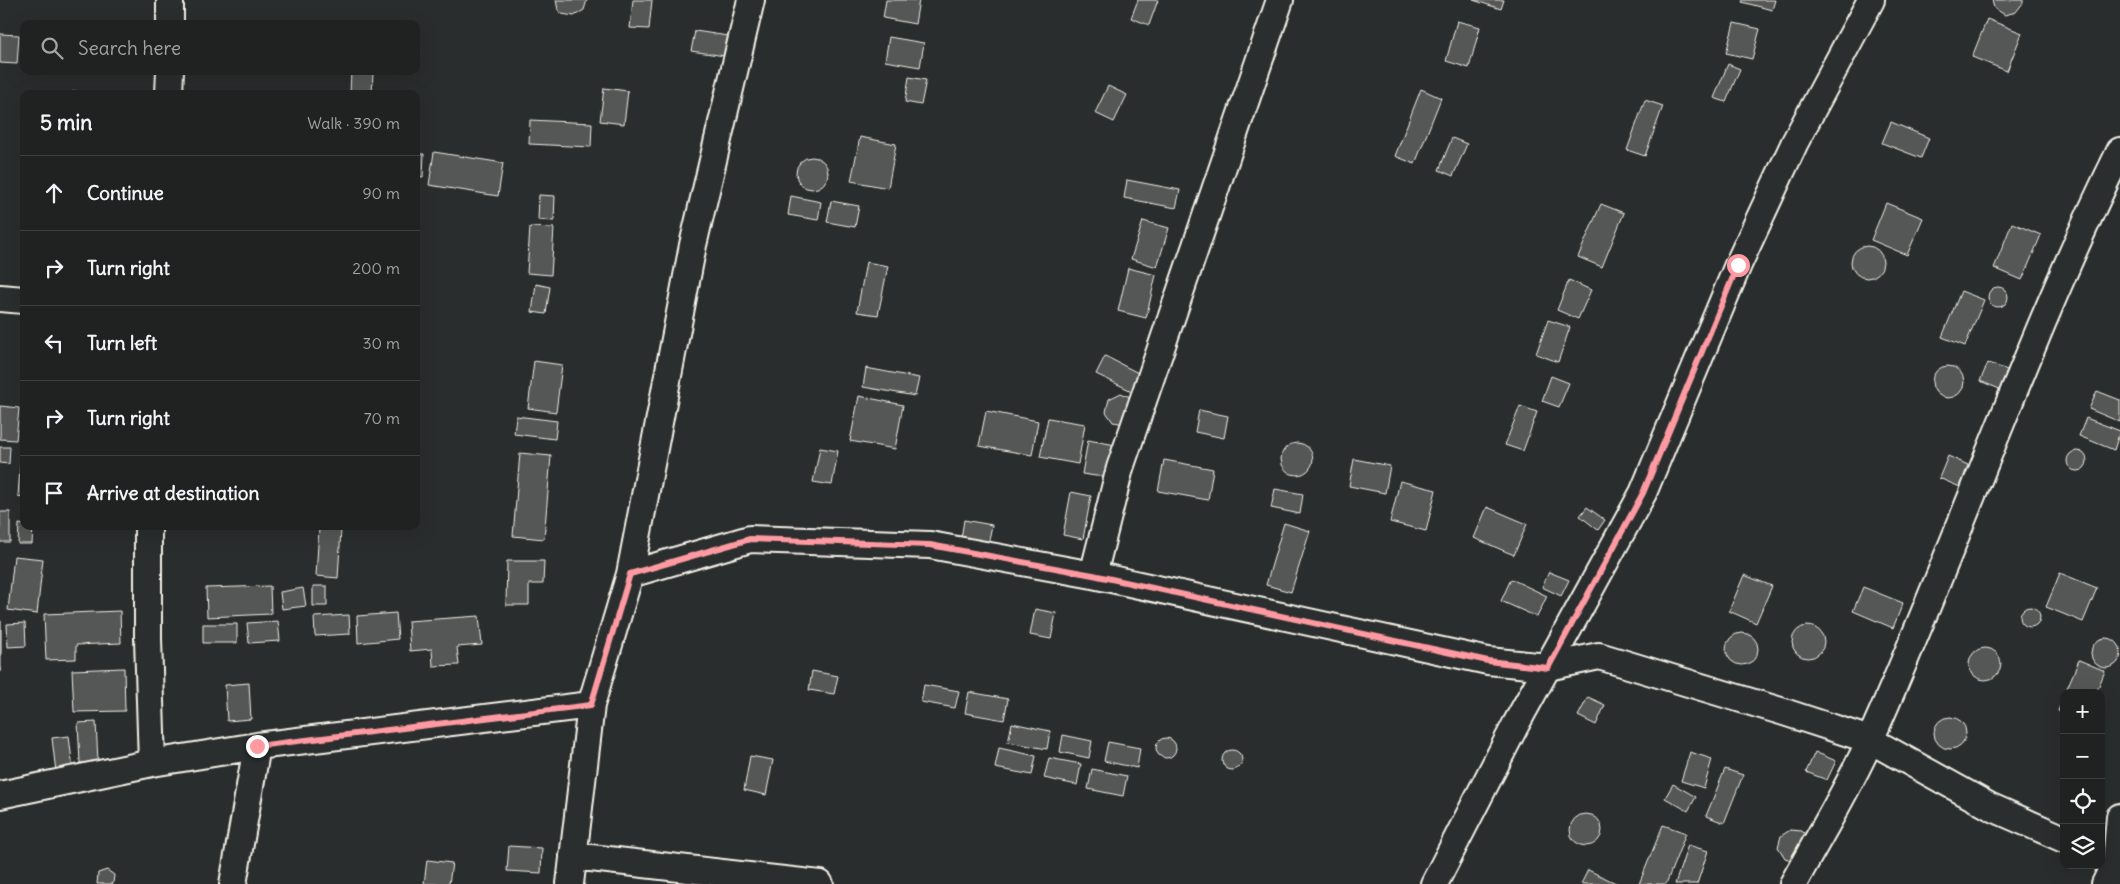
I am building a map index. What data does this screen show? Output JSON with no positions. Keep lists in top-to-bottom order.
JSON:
{
  "page": {
    "search": "Search here",
    "heading": ["5 min", "Walk · 390 m"],
    "list": [
      ["Continue", "90 m"],
      ["Turn right", "200 m"],
      ["Turn left", "30 m"],
      ["Turn right", "70 m"],
      "Arrive at destination"
    ],
    "map_buttons": ["+", "−"]
  }
}
